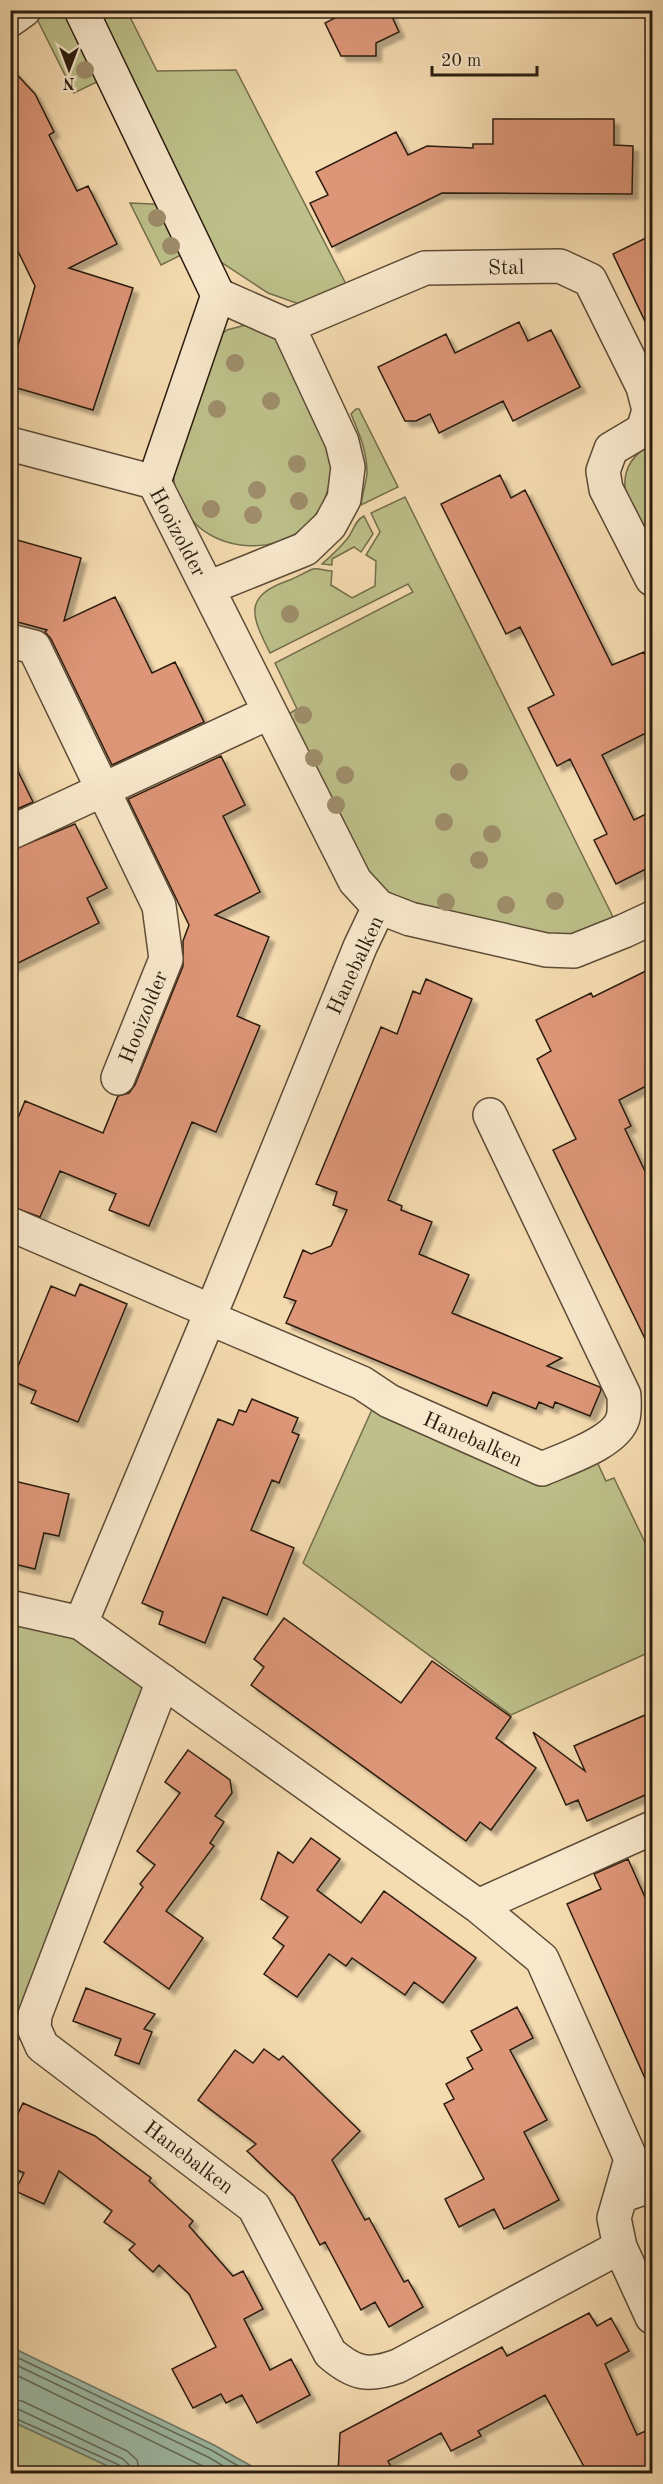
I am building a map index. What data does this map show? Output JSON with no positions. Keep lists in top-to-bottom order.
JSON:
{
  "streets": {
    "street": ["Stal", "Hooizolder", "Hanebalken"]
  },
  "crossings": [
    ["Hooizolder", "Hanebalken"]
  ],
  "scale_bar": "20 m",
  "north": "bottom"
}
